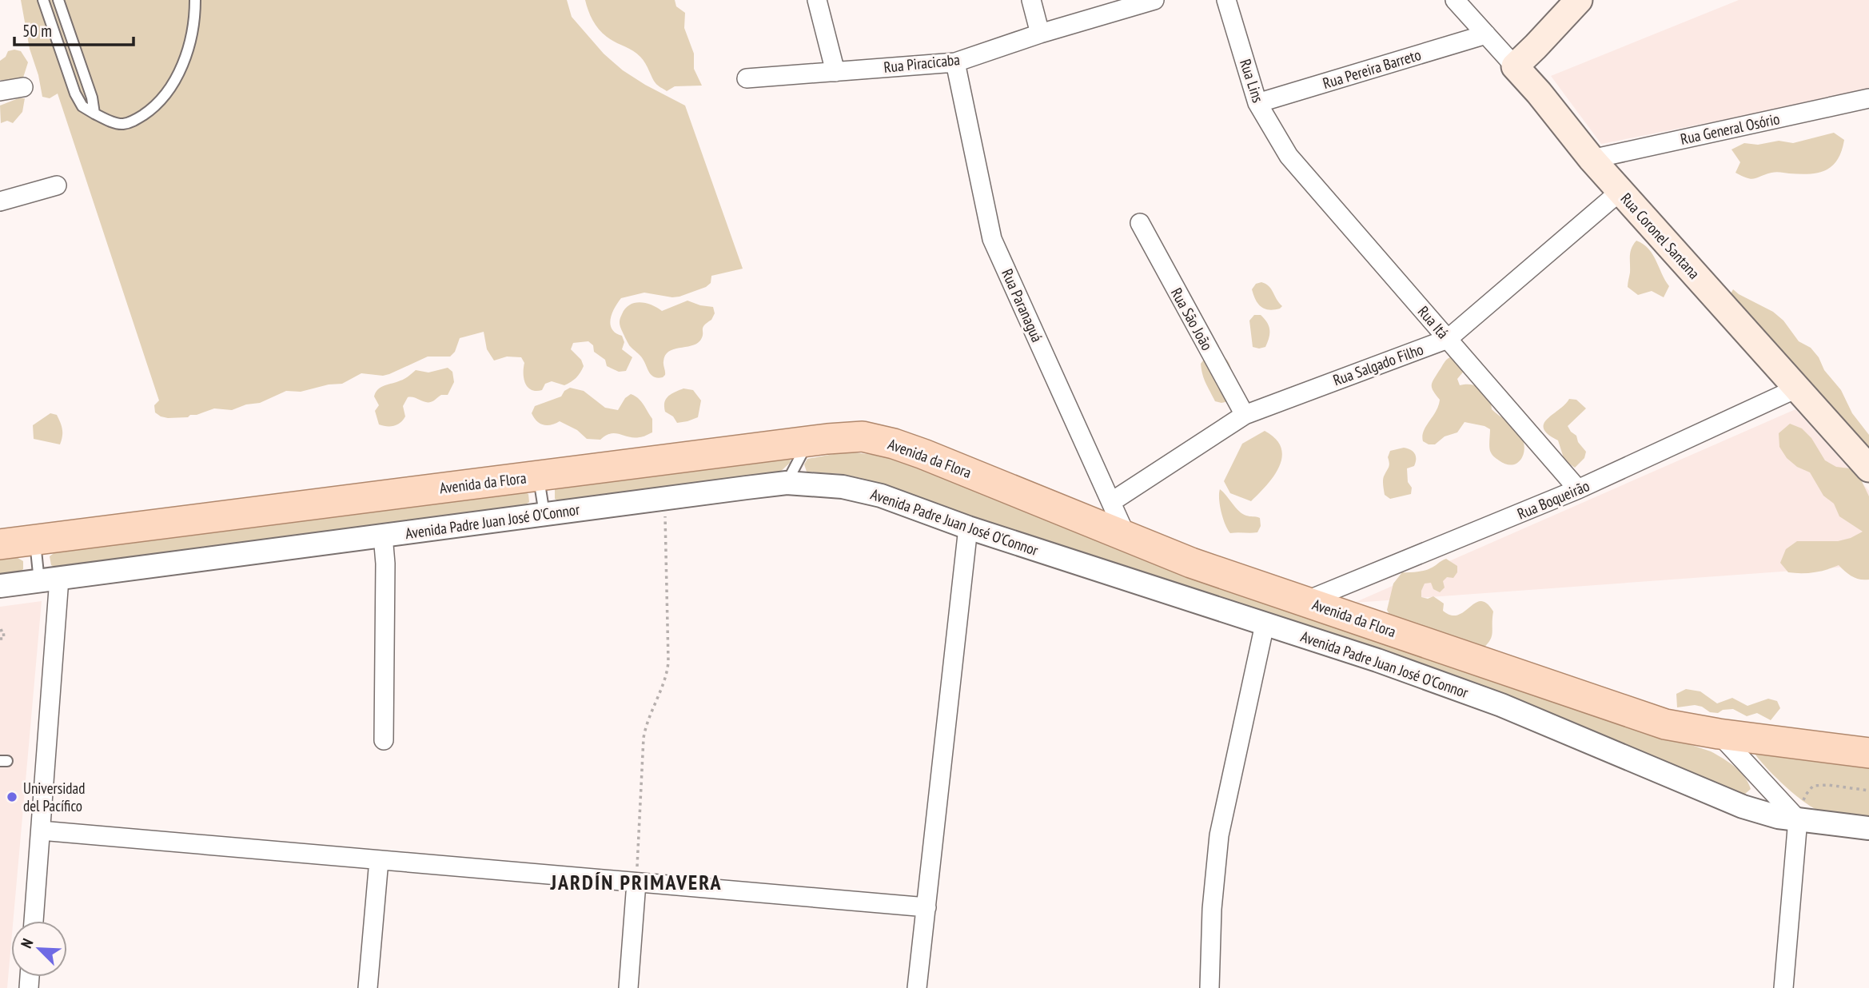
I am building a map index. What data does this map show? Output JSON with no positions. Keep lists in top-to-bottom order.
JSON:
{
  "streets": {
    "main road": ["Rua Coronel Santana", "Avenida da Flora"],
    "street": [
      "Rua Piracicaba",
      "Rua Pereira Barreto",
      "Rua Lins",
      "Rua General Osório",
      "Rua Paranaguá",
      "Rua São João",
      "Rua Itá",
      "Rua Salgado Filho",
      "Rua Boqueirão",
      "Avenida Padre Juan José O'Connor"
    ]
  },
  "crossings": [
    ["Rua Piracicaba", "Rua Paranaguá"],
    ["Rua Pereira Barreto", "Rua Lins"],
    ["Rua Pereira Barreto", "Rua Coronel Santana"],
    ["Rua Lins", "Rua Itá"],
    ["Rua General Osório", "Rua Coronel Santana"],
    ["Rua Coronel Santana", "Rua Salgado Filho"],
    ["Rua Coronel Santana", "Rua Boqueirão"],
    ["Rua Paranaguá", "Rua Salgado Filho"],
    ["Rua Paranaguá", "Avenida da Flora"],
    ["Rua São João", "Rua Salgado Filho"],
    ["Rua Itá", "Rua Salgado Filho"],
    ["Rua Itá", "Rua Boqueirão"],
    ["Avenida da Flora", "Rua Boqueirão"]
  ],
  "districts": ["JARDÍN PRIMAVERA"],
  "places": ["Universidad del Pacífico"],
  "scale_bar": "50 m",
  "north": "top left"
}
